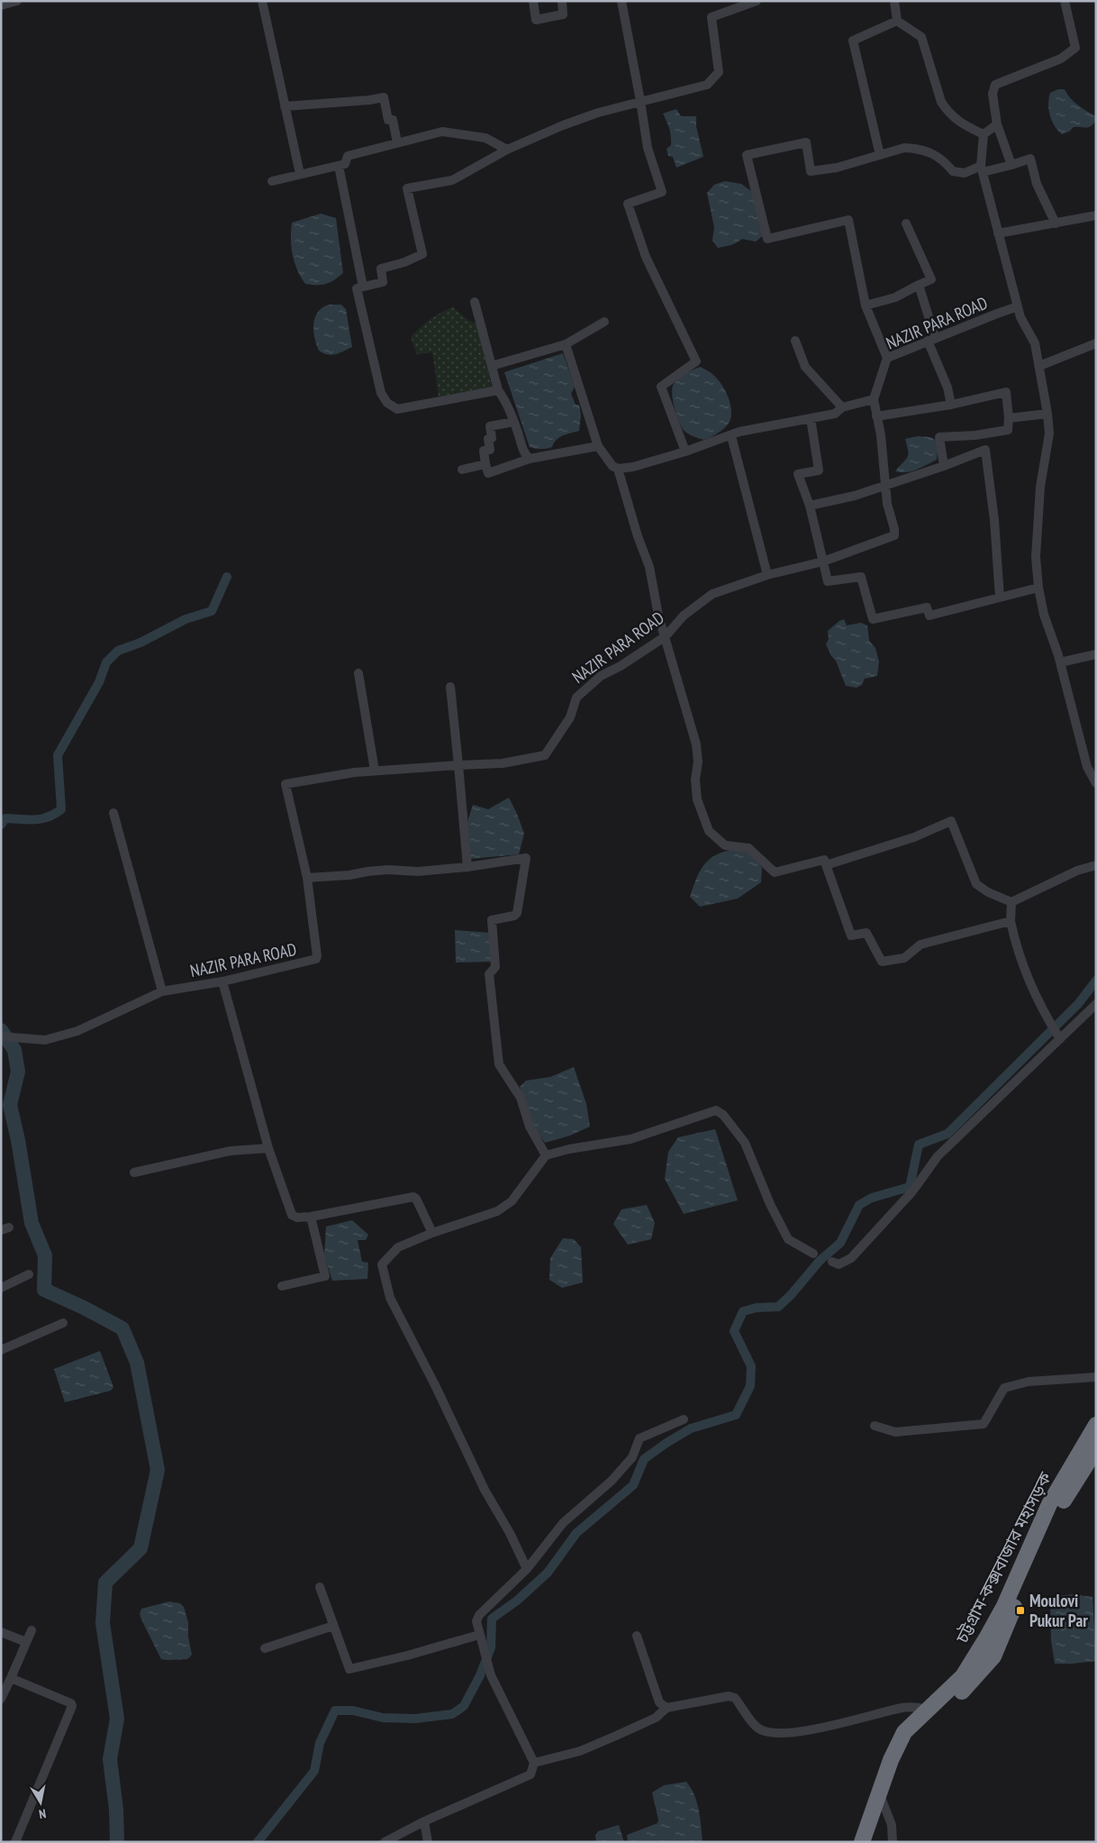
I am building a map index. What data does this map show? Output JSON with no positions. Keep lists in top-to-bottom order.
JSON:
{
  "streets": {
    "highway": ["চট্টগ্রাম-কক্সবাজার মহাসড়ক"],
    "street": ["NAZIR PARA ROAD"]
  },
  "places": {
    "transit": ["Moulovi Pukur Par"]
  },
  "north": "bottom"
}
